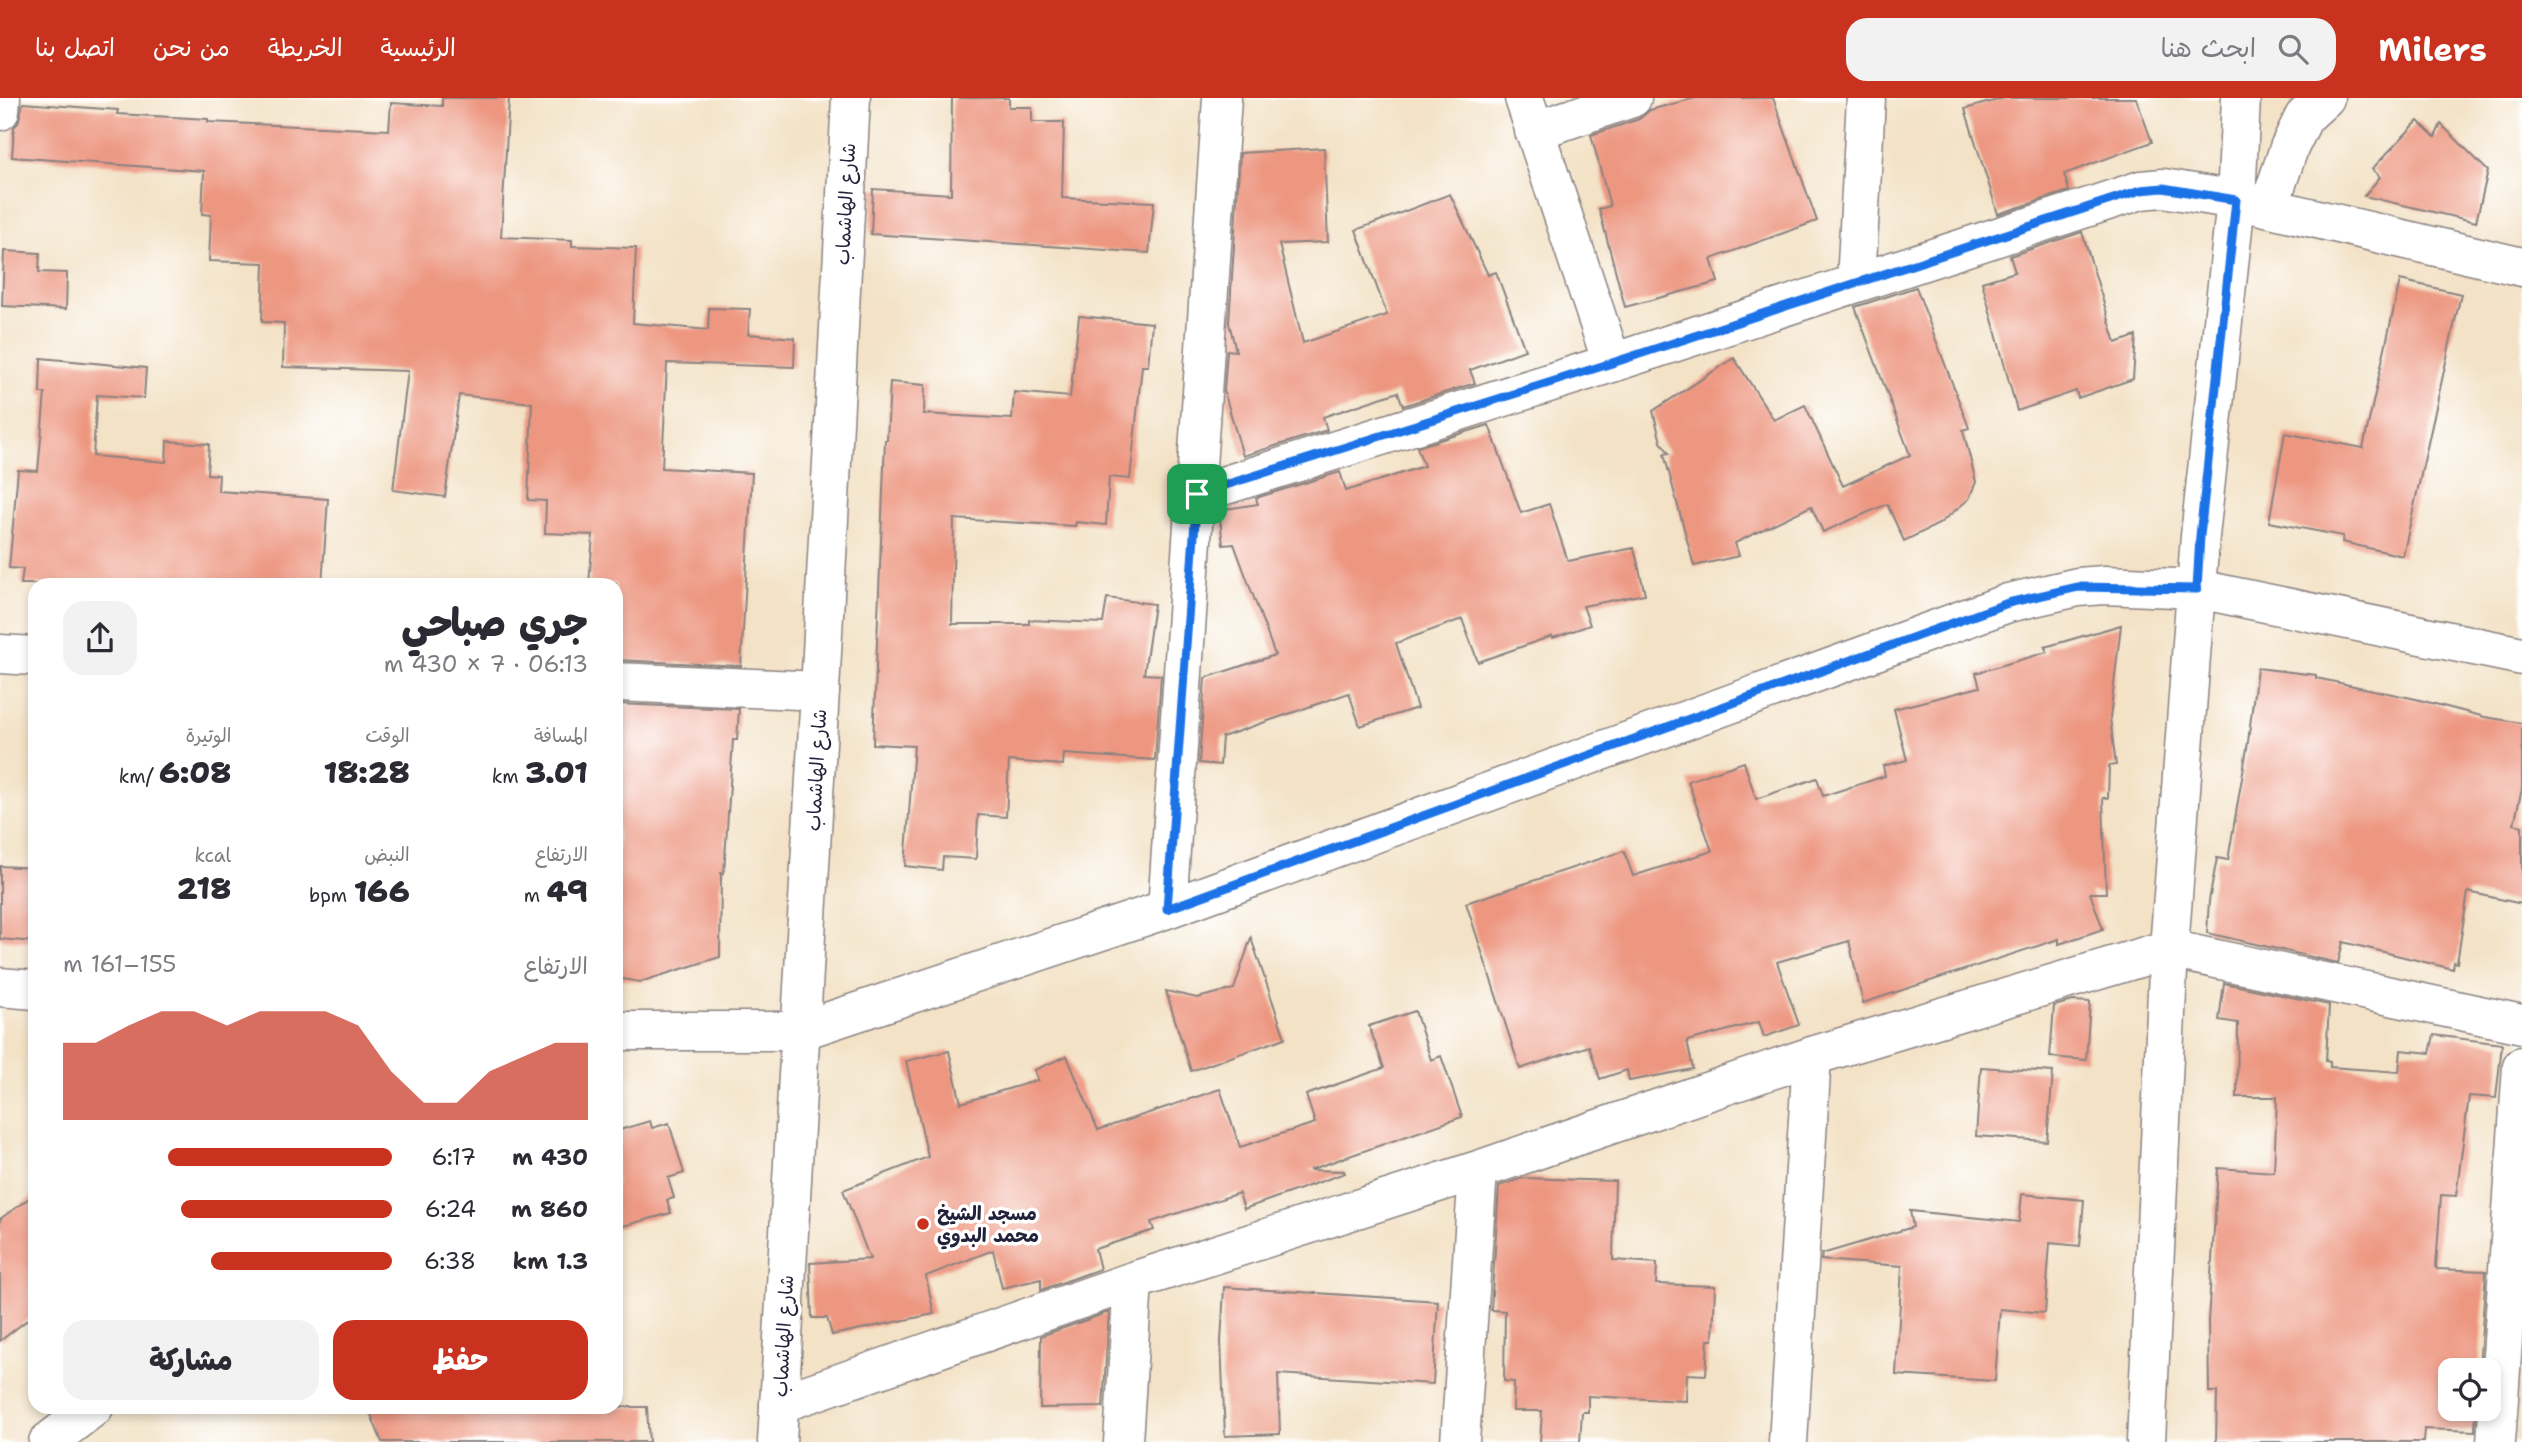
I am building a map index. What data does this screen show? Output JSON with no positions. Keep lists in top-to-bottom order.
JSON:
{
  "streets": {
    "street": ["شارع الهاشماب"]
  },
  "places": ["مسجد الشيخ محمد البدوي"],
  "page": {
    "header": "Milers",
    "search": "ابحث هنا",
    "nav": [
      "الرئيسية",
      "الخريطة",
      "من نحن",
      "اتصل بنا"
    ],
    "heading": ["جري صباحي", "06:13 · 7 × 430 m"],
    "stats": [
      ["المسافة", "3.01 km"],
      ["الوقت", "18:28"],
      ["الوتيرة", "6:08 /km"],
      ["الارتفاع", "49 m"],
      ["النبض", "166 bpm"],
      ["kcal", "218"]
    ],
    "chart": ["الارتفاع", "155–161 m"],
    "list": [
      {
        "name": "430 m",
        "note": "6:17"
      },
      {
        "name": "860 m",
        "note": "6:24"
      },
      {
        "name": "1.3 km",
        "note": "6:38"
      }
    ],
    "buttons": ["حفظ", "مشاركة"]
  }
}
